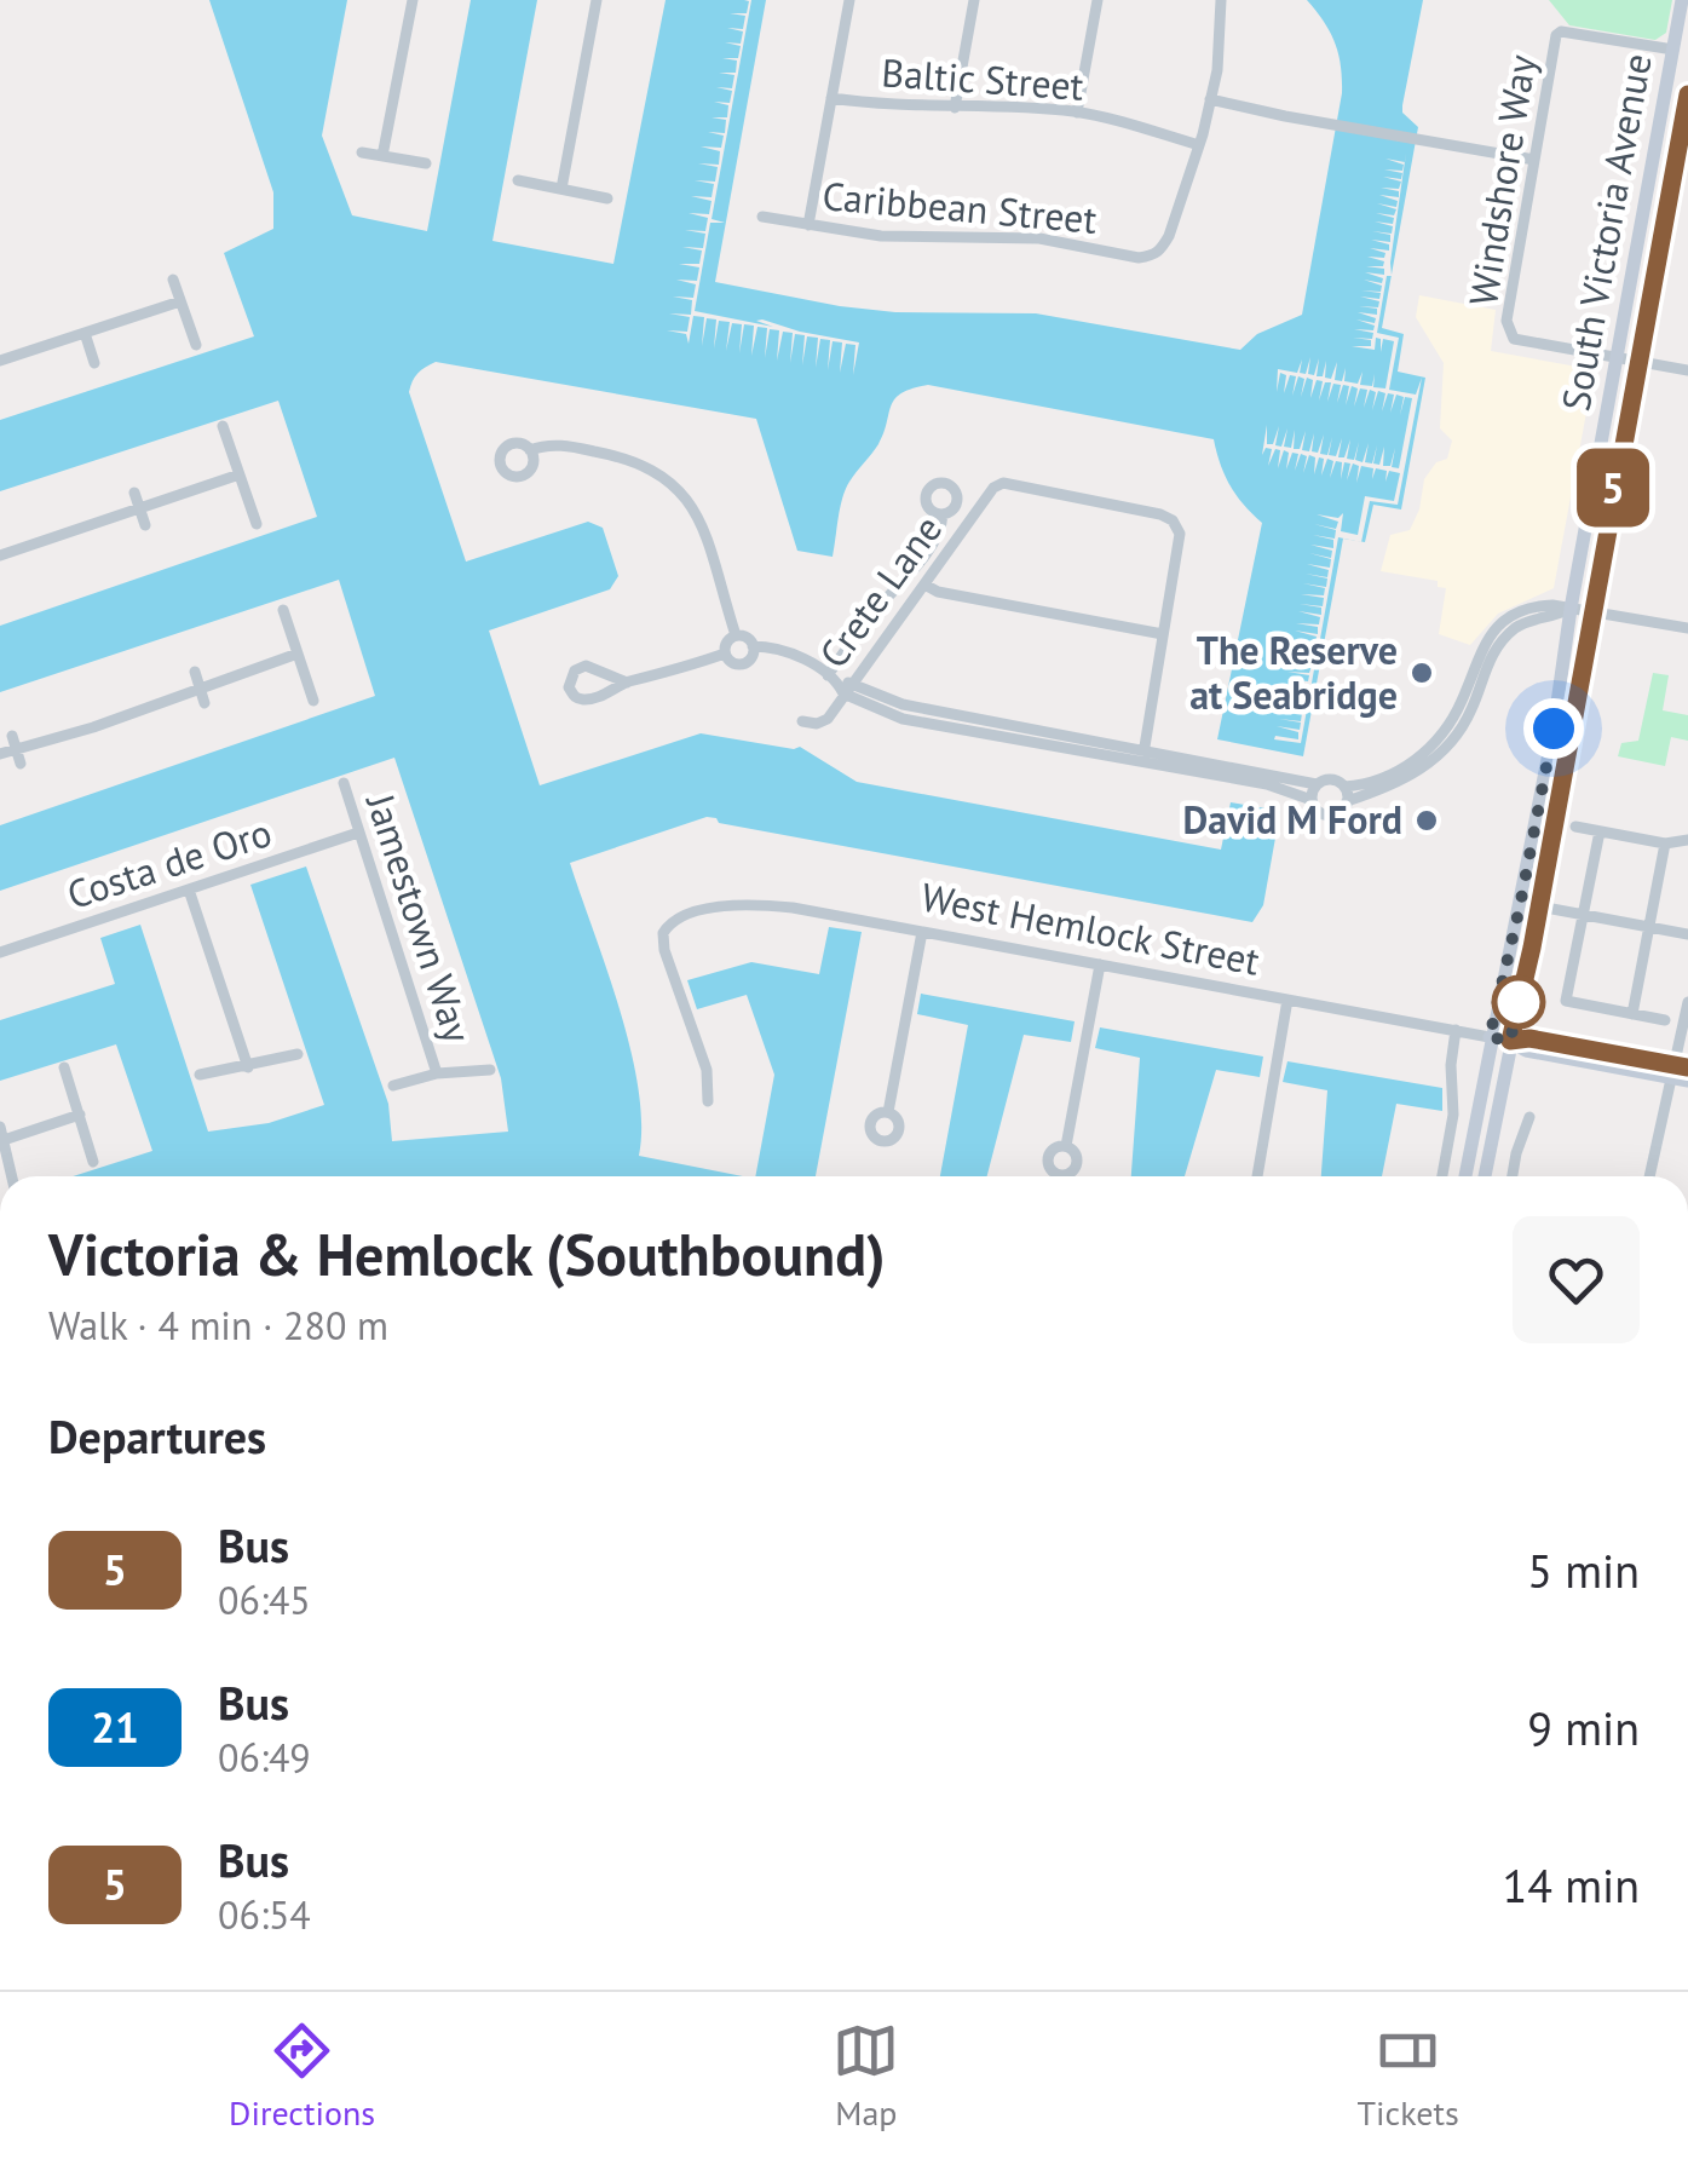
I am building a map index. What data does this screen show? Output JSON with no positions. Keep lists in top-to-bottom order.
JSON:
{
  "streets": {
    "main road": ["South Victoria Avenue", "West Hemlock Street"],
    "street": [
      "Baltic Street",
      "Windshore Way",
      "Caribbean Street",
      "Crete Lane",
      "Costa de Oro",
      "Jamestown Way"
    ]
  },
  "crossings": [
    ["Baltic Street", "Caribbean Street"],
    ["Windshore Way", "South Victoria Avenue"],
    ["South Victoria Avenue", "West Hemlock Street"],
    ["Costa de Oro", "Jamestown Way"]
  ],
  "places": ["The Reserve at Seabridge", "David M Ford"],
  "lines": ["bus line 5"],
  "page": {
    "on_map": "5",
    "heading": [
      ["Victoria & Hemlock (Southbound)", "Walk · 4 min · 280 m"],
      "Departures"
    ],
    "list": [
      {
        "mark": "5",
        "name": "Bus",
        "note": "06:45",
        "value": "5 min"
      },
      {
        "mark": "21",
        "name": "Bus",
        "note": "06:49",
        "value": "9 min"
      },
      {
        "mark": "5",
        "name": "Bus",
        "note": "06:54",
        "value": "14 min"
      }
    ],
    "tabs": ["Directions", "Map", "Tickets"]
  }
}
